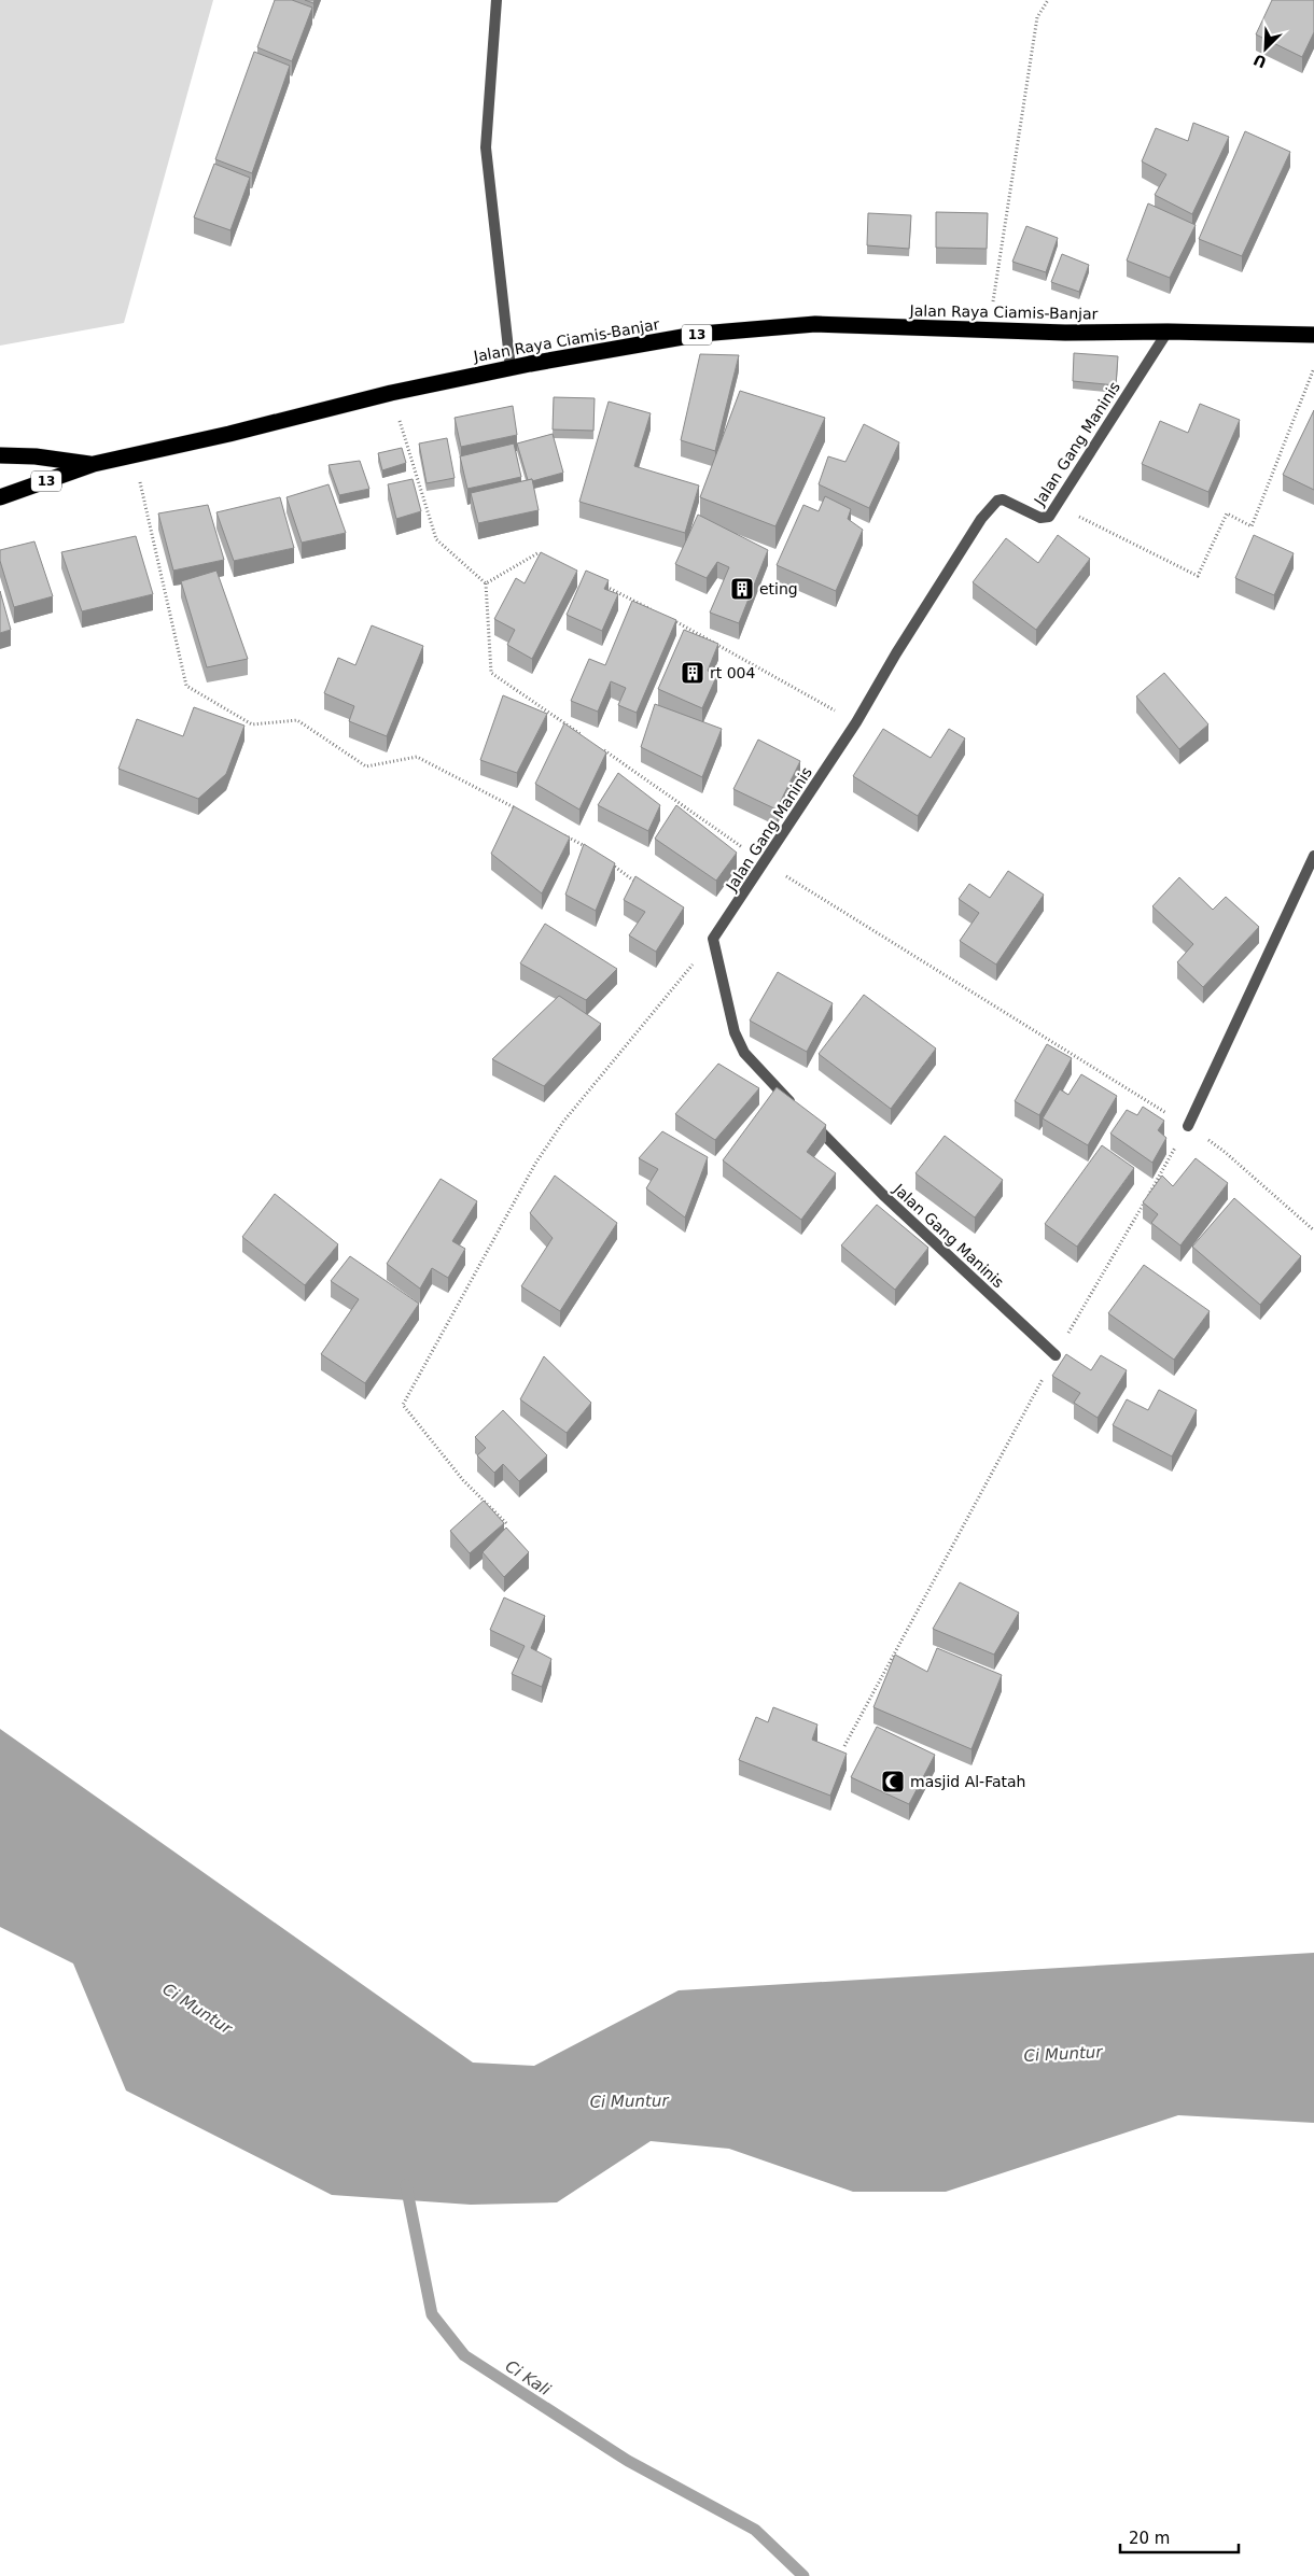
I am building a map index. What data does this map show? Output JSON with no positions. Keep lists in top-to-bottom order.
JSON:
{
  "streets": {
    "highway": ["Jalan Raya Ciamis-Banjar", "13"],
    "street": ["Jalan Gang Maninis"]
  },
  "crossings": [
    ["Jalan Raya Ciamis-Banjar", "13"],
    ["Jalan Raya Ciamis-Banjar", "Jalan Gang Maninis"]
  ],
  "water": ["Ci Muntur", "Ci Kali"],
  "places": {
    "building": ["eting", "rt 004"],
    "mosque": ["masjid Al-Fatah"]
  },
  "scale_bar": "20 m",
  "north": "bottom left"
}
